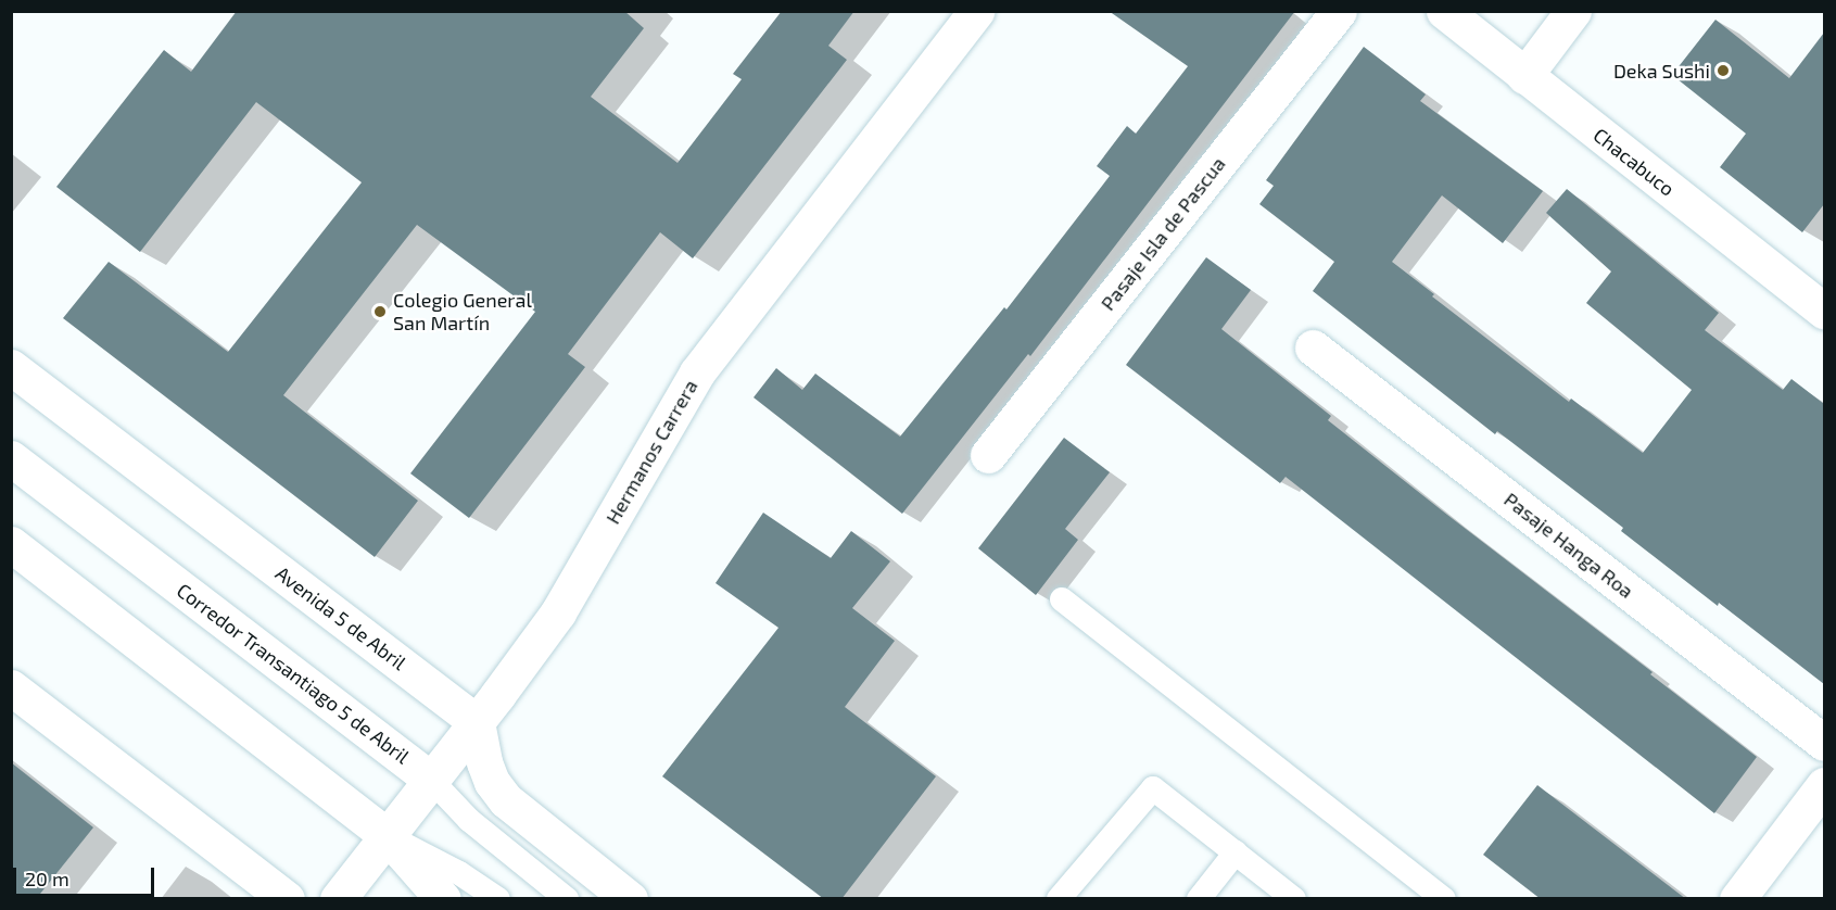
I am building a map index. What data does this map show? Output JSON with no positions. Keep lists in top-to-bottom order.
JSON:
{
  "streets": {
    "street": [
      "Chacabuco",
      "Pasaje Isla de Pascua",
      "Hermanos Carrera",
      "Pasaje Hanga Roa",
      "Avenida 5 de Abril",
      "Corredor Transantiago 5 de Abril"
    ]
  },
  "crossings": [
    ["Hermanos Carrera", "Avenida 5 de Abril"],
    ["Hermanos Carrera", "Corredor Transantiago 5 de Abril"]
  ],
  "places": ["Deka Sushi", "Colegio General San Martín"],
  "scale_bar": "20 m"
}
